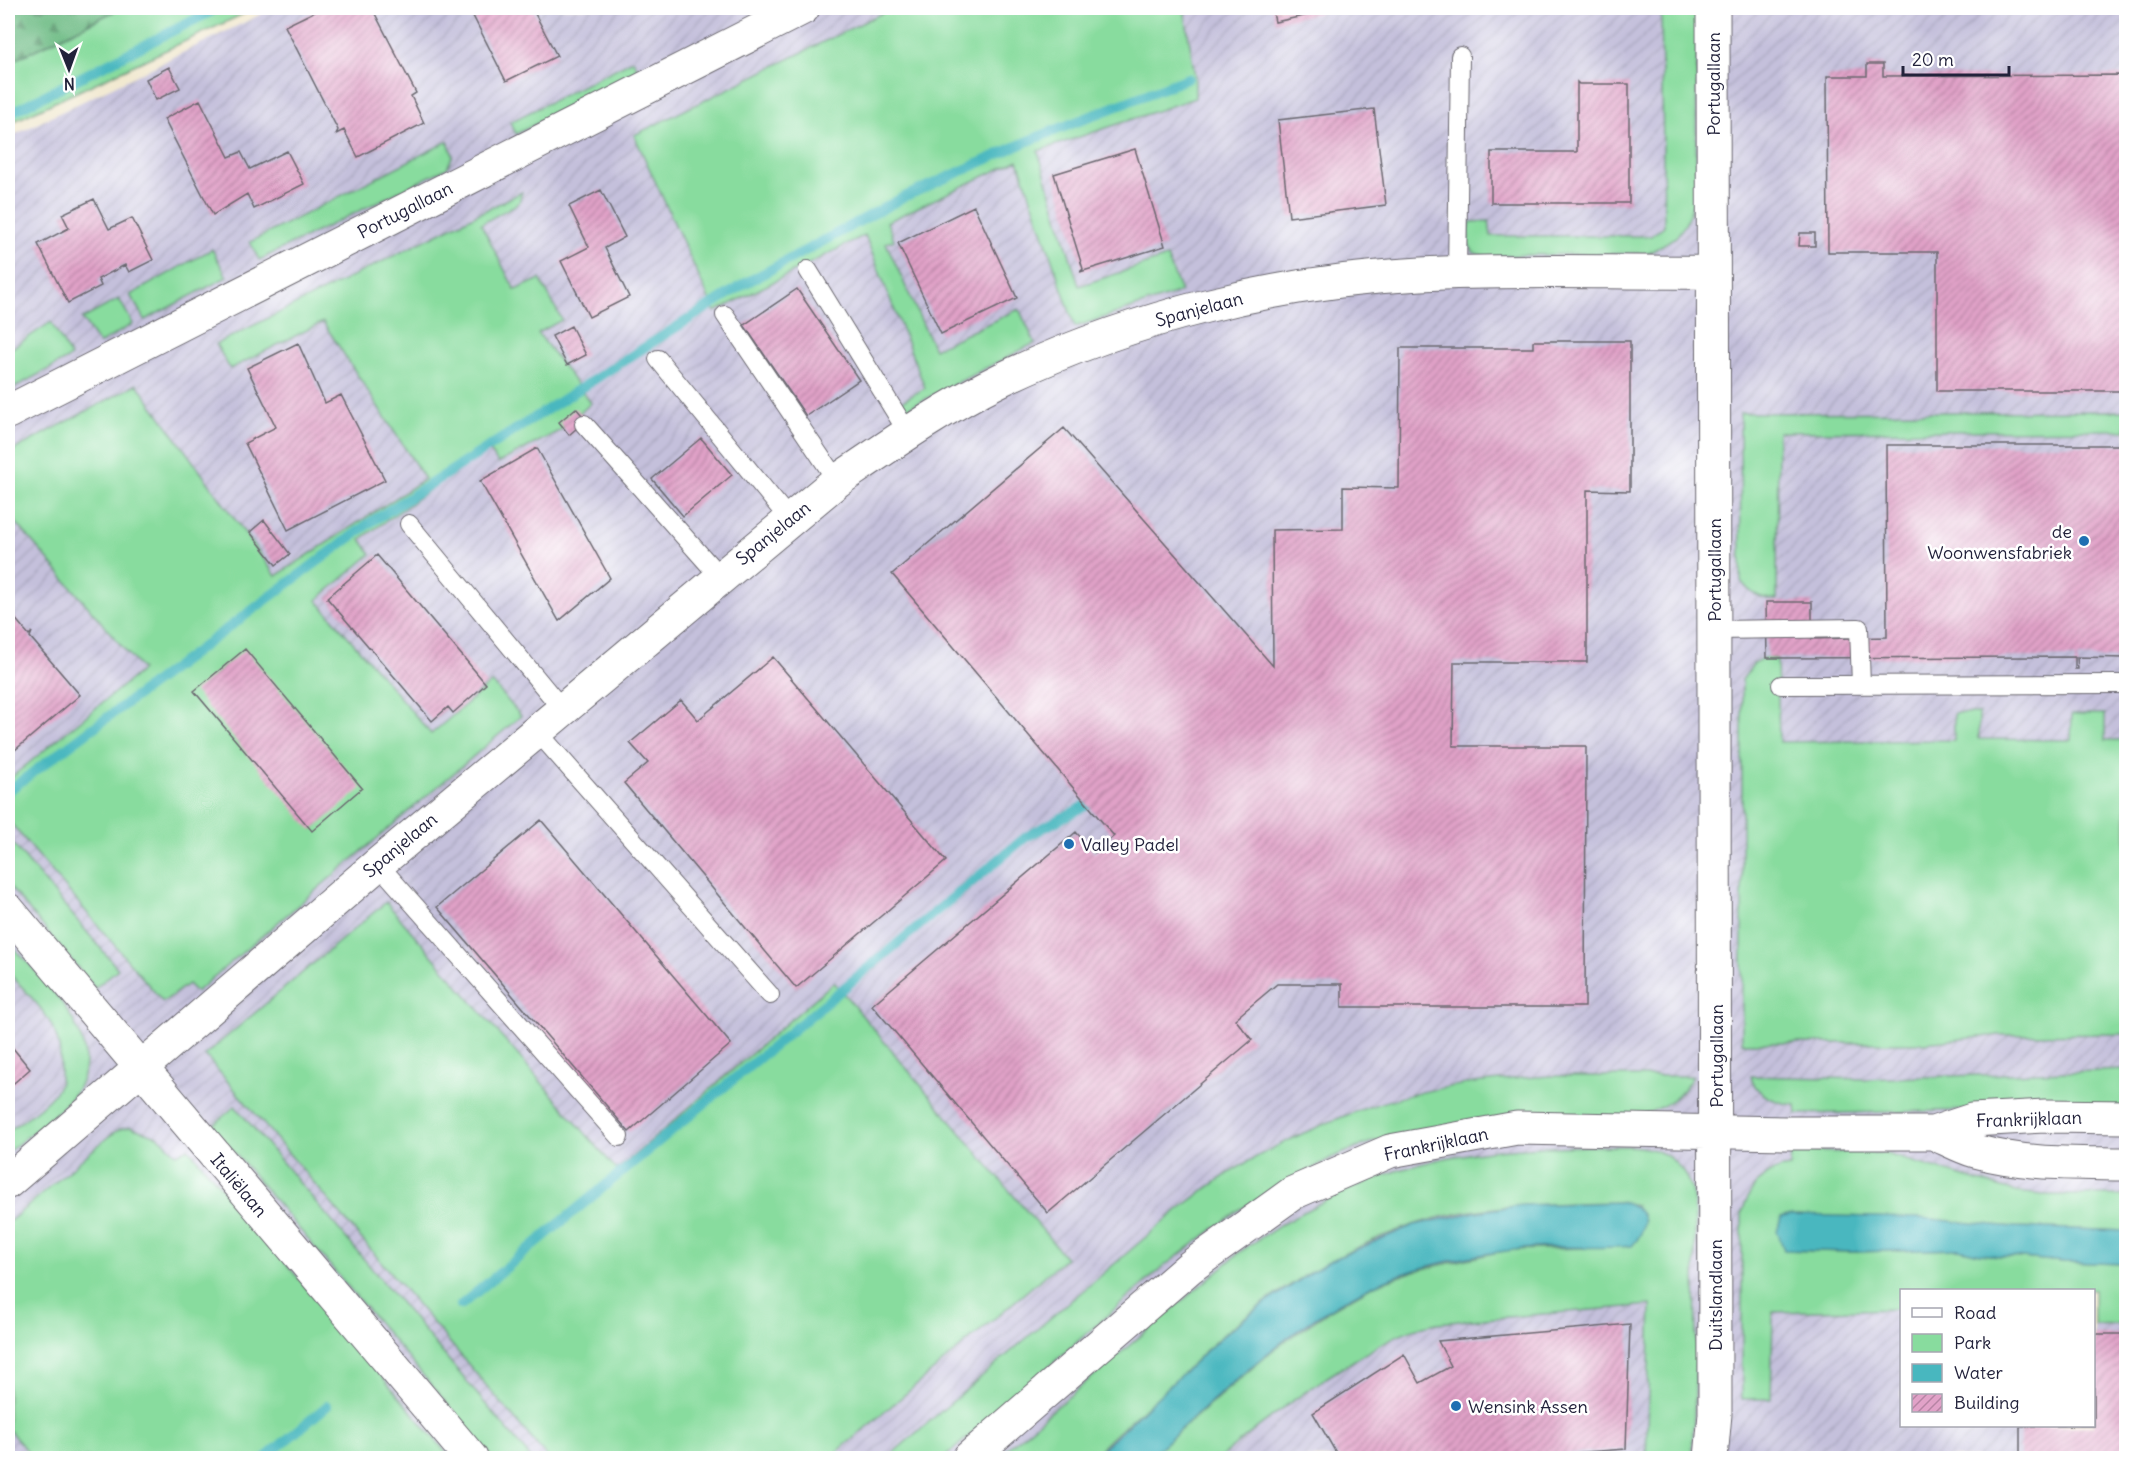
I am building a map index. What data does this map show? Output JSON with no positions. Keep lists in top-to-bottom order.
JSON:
{
  "streets": {
    "street": [
      "Portugallaan",
      "Spanjelaan",
      "Frankrijklaan",
      "Italiëlaan",
      "Duitslandlaan"
    ]
  },
  "crossings": [
    ["Portugallaan", "Spanjelaan"],
    ["Portugallaan", "Frankrijklaan"],
    ["Portugallaan", "Duitslandlaan"],
    ["Spanjelaan", "Italiëlaan"],
    ["Frankrijklaan", "Duitslandlaan"]
  ],
  "places": ["de Woonwensfabriek", "Valley Padel", "Wensink Assen"],
  "legend": [
    "Road",
    "Park",
    "Water",
    "Building"
  ],
  "scale_bar": "20 m",
  "north": "bottom"
}
